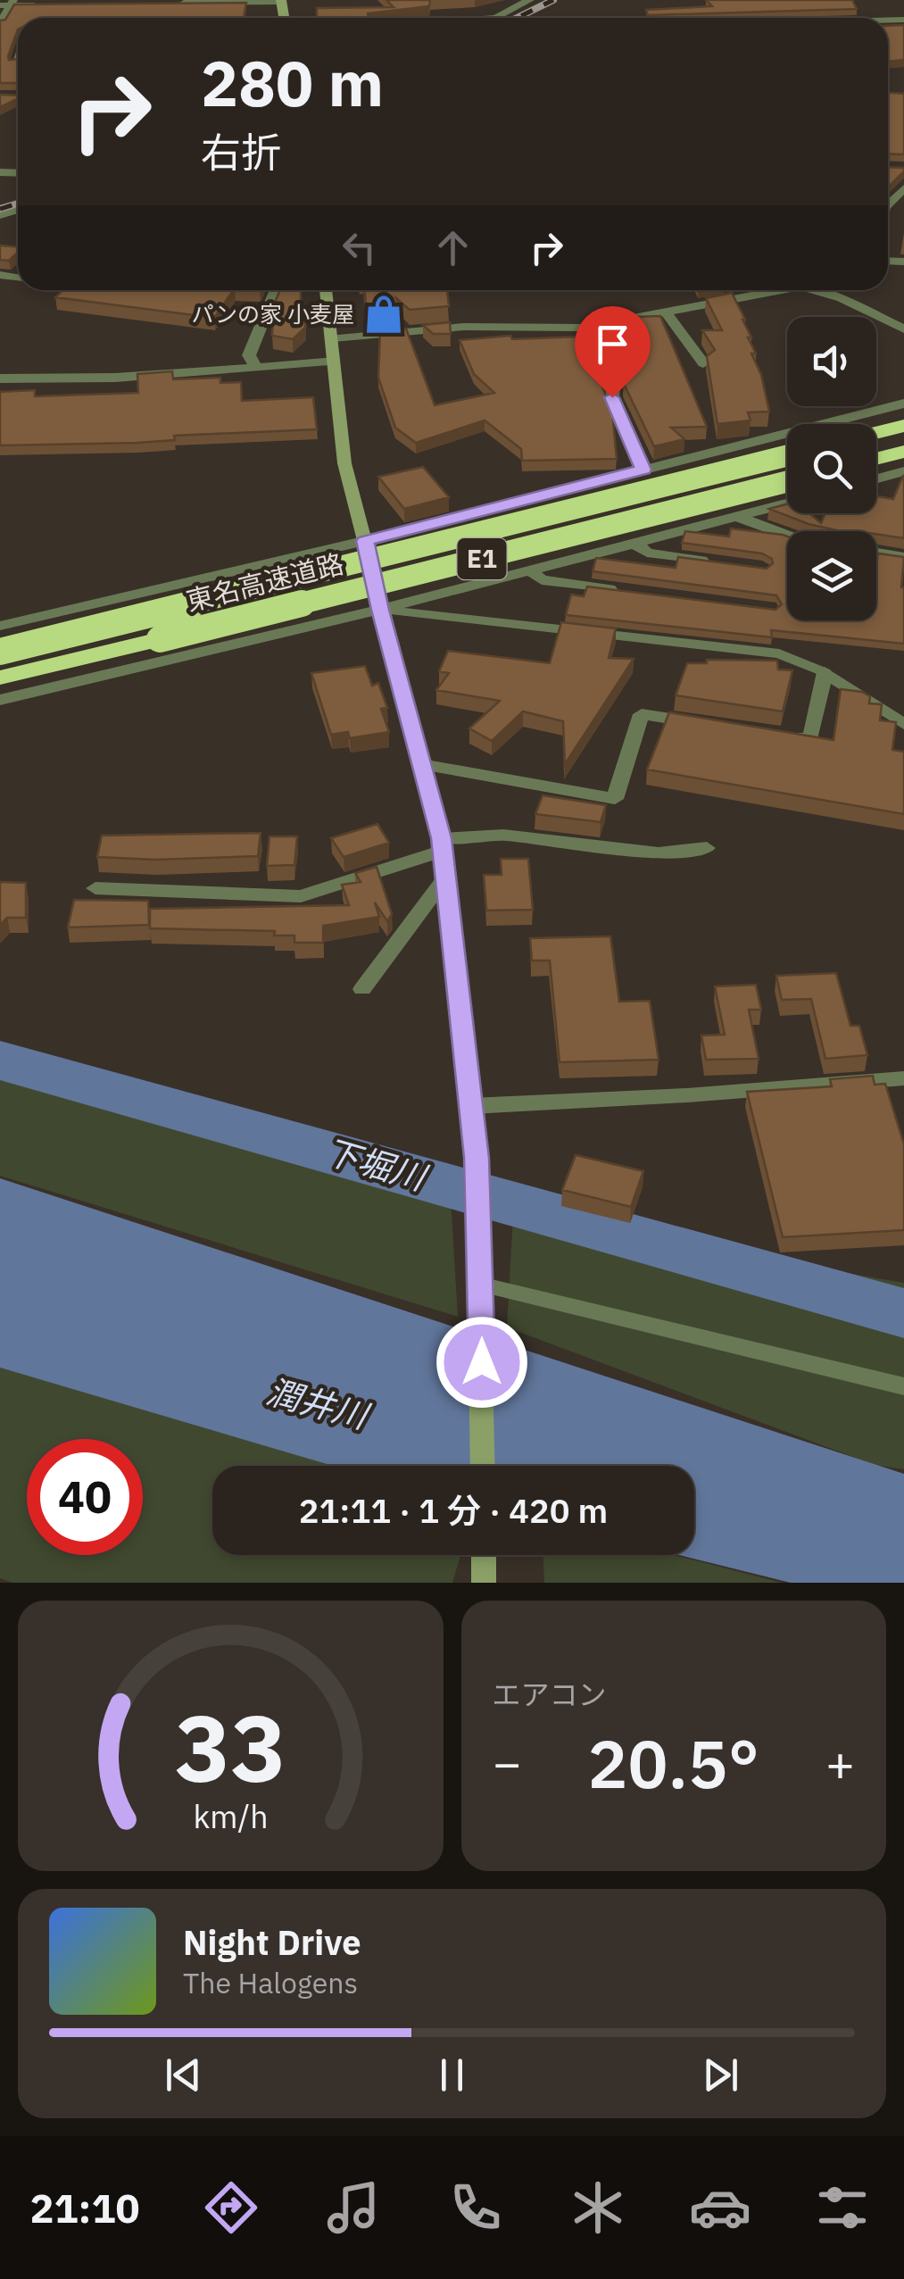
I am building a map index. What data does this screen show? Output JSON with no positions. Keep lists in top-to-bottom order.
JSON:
{
  "streets": {
    "highway": ["E1", "東名高速道路"]
  },
  "water": ["下堀川", "潤井川"],
  "places": {
    "shop": ["パンの家 小麦屋"]
  },
  "page": {
    "turn": ["280 m", "右折"],
    "limit": "40",
    "trip": "21:11 · 1 分 · 420 m",
    "tile": "エアコン",
    "heat": ["−", "20.5°", "+"],
    "song": ["Night Drive", "The Halogens"],
    "tabs": "21:10",
    "gauge": ["33", "km/h"]
  }
}
